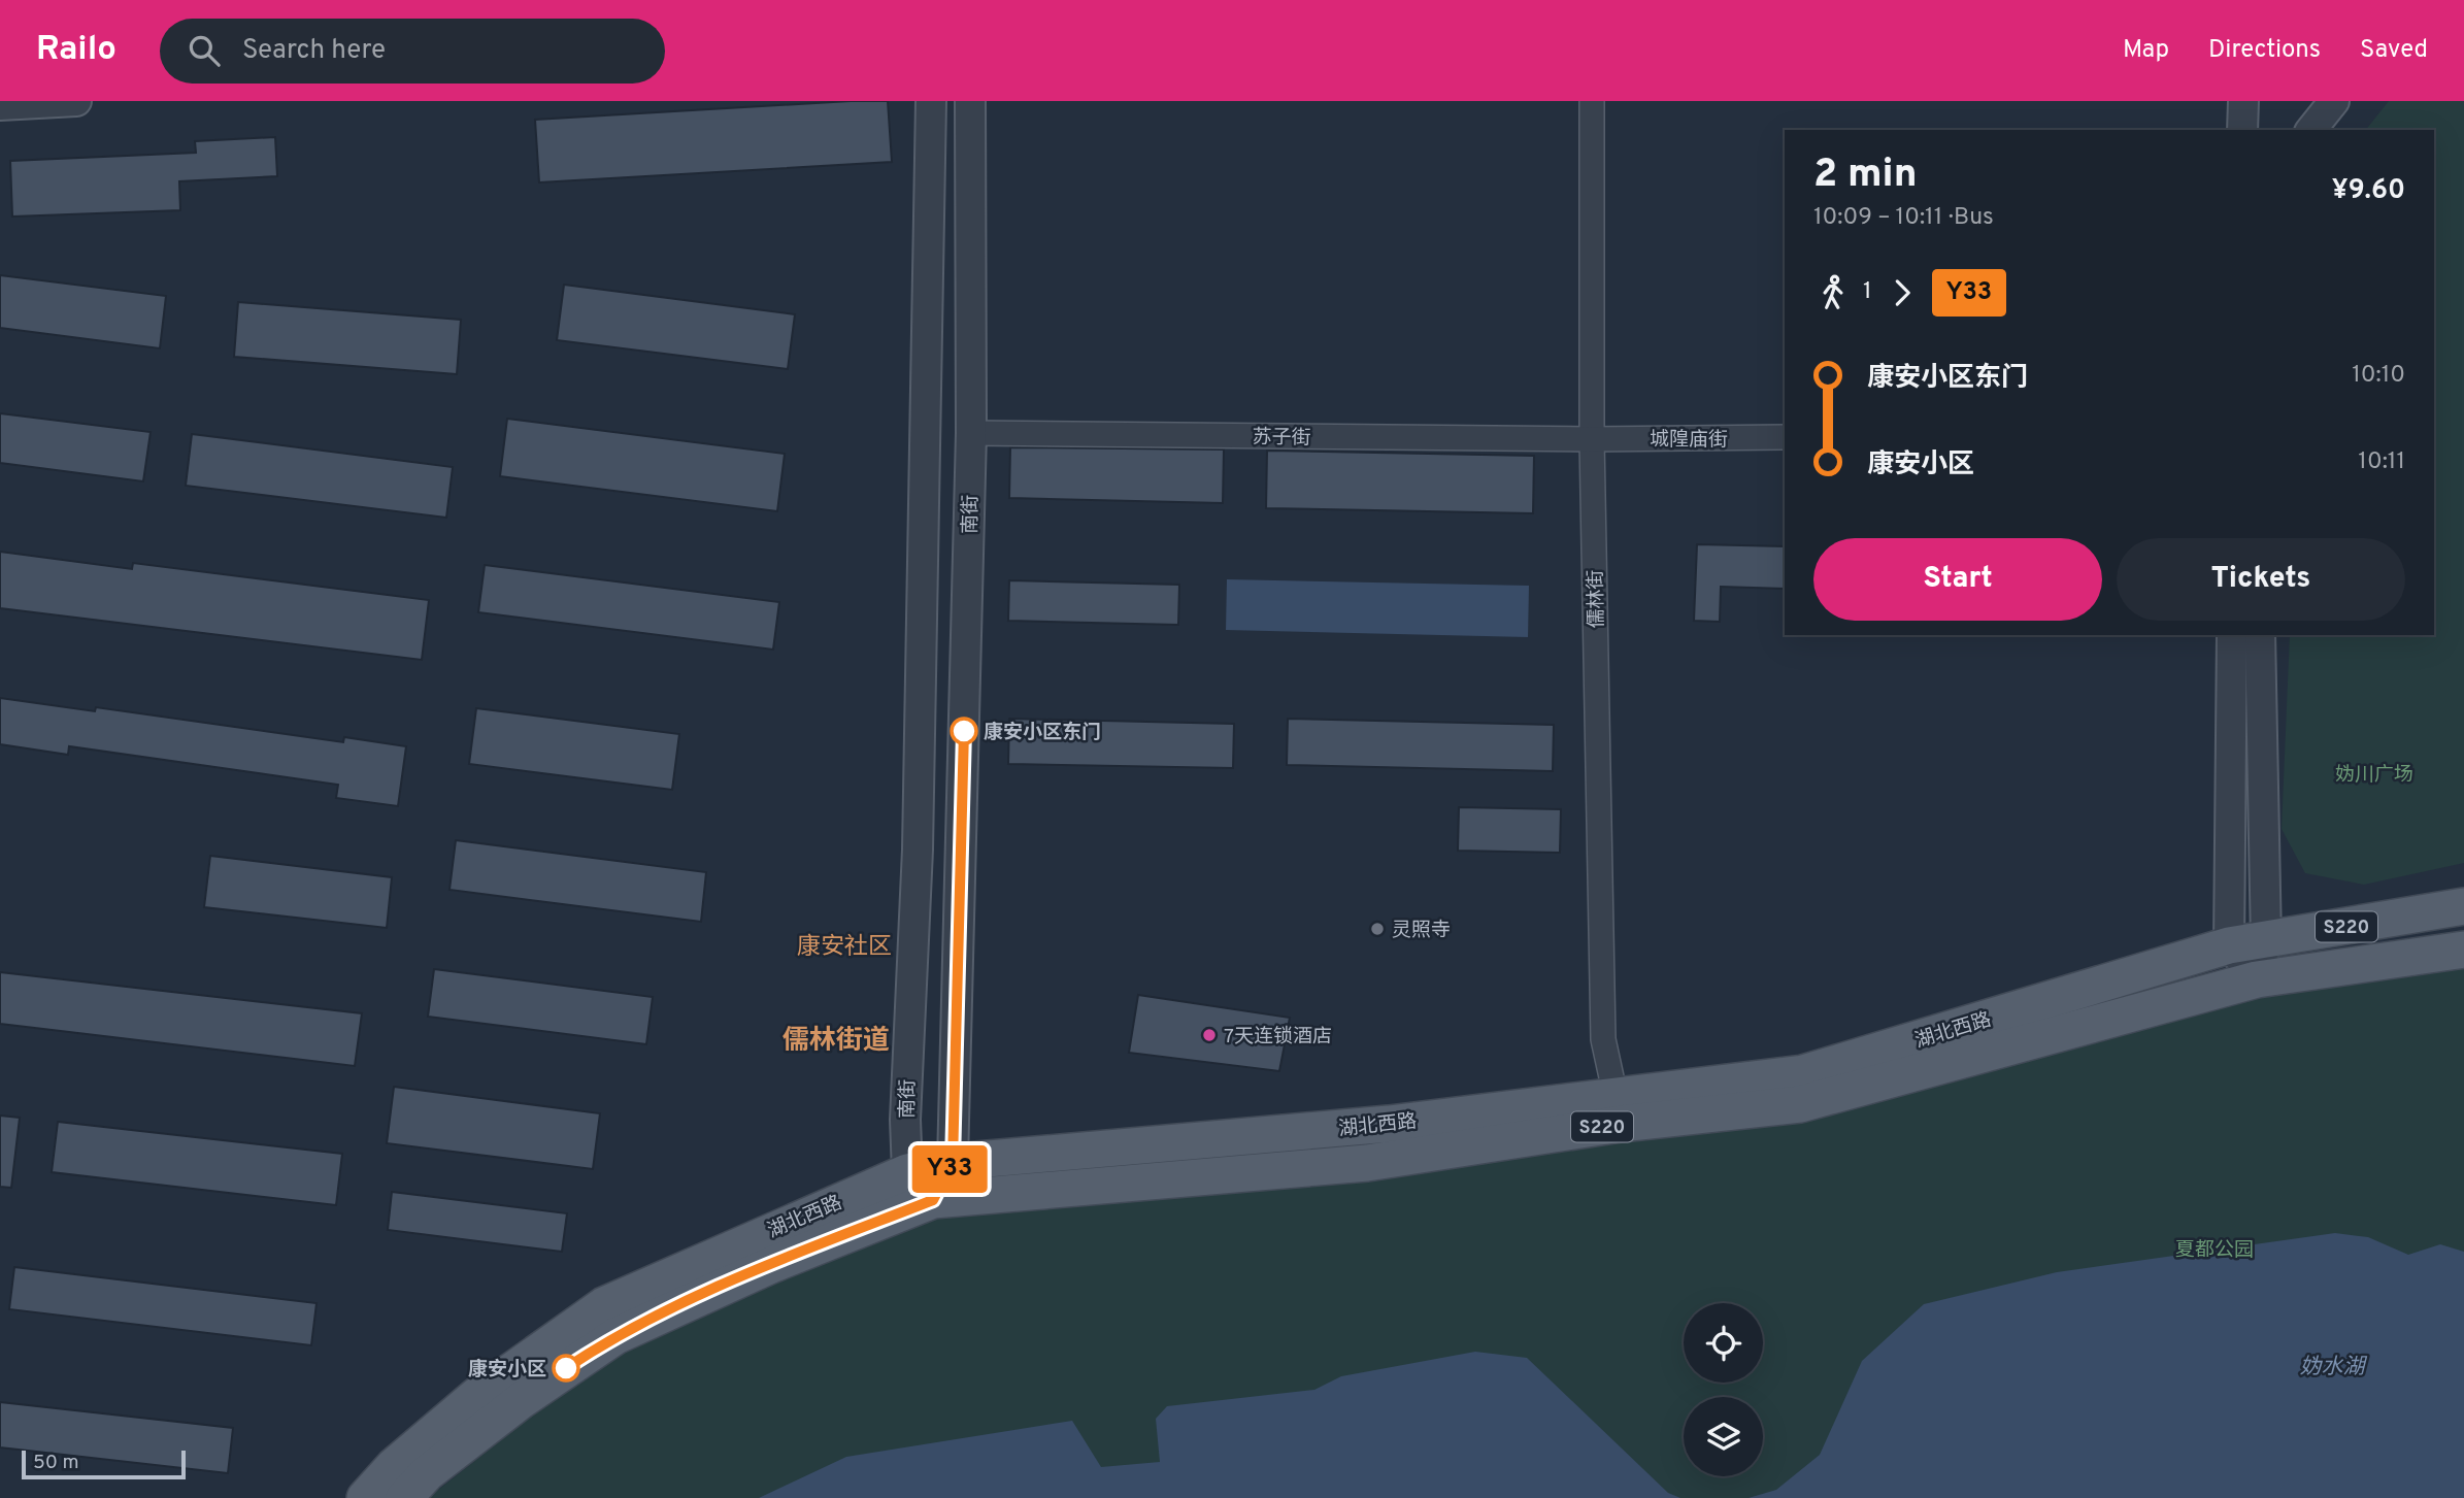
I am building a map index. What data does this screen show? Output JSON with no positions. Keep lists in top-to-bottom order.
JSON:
{
  "streets": {
    "main road": ["S220", "湖北西路"],
    "street": [
      "苏子街",
      "城隍庙街",
      "南街",
      "儒林街"
    ]
  },
  "crossings": [
    ["苏子街", "城隍庙街"],
    ["苏子街", "南街"],
    ["苏子街", "儒林街"],
    ["城隍庙街", "儒林街"],
    ["南街", "湖北西路"],
    ["儒林街", "湖北西路"]
  ],
  "districts": ["康安社区", "儒林街道"],
  "water": ["妫水湖"],
  "parks": ["妫川广场", "夏都公园"],
  "places": [
    "康安小区东门",
    "灵照寺",
    "7天连锁酒店",
    "康安小区"
  ],
  "lines": ["bus line Y33"],
  "scale_bar": "50 m",
  "page": {
    "header": "Railo",
    "search": "Search here",
    "nav": ["Map", "Directions", "Saved"],
    "on_map": "Y33",
    "heading": ["2 min", "10:09 – 10:11 · Bus", "¥9.60"],
    "legs": ["1", "Y33"],
    "list": [
      {
        "name": "康安小区东门",
        "value": "10:10"
      },
      {
        "name": "康安小区",
        "value": "10:11"
      }
    ],
    "buttons": ["Start", "Tickets"],
    "scale": "50 m"
  }
}
